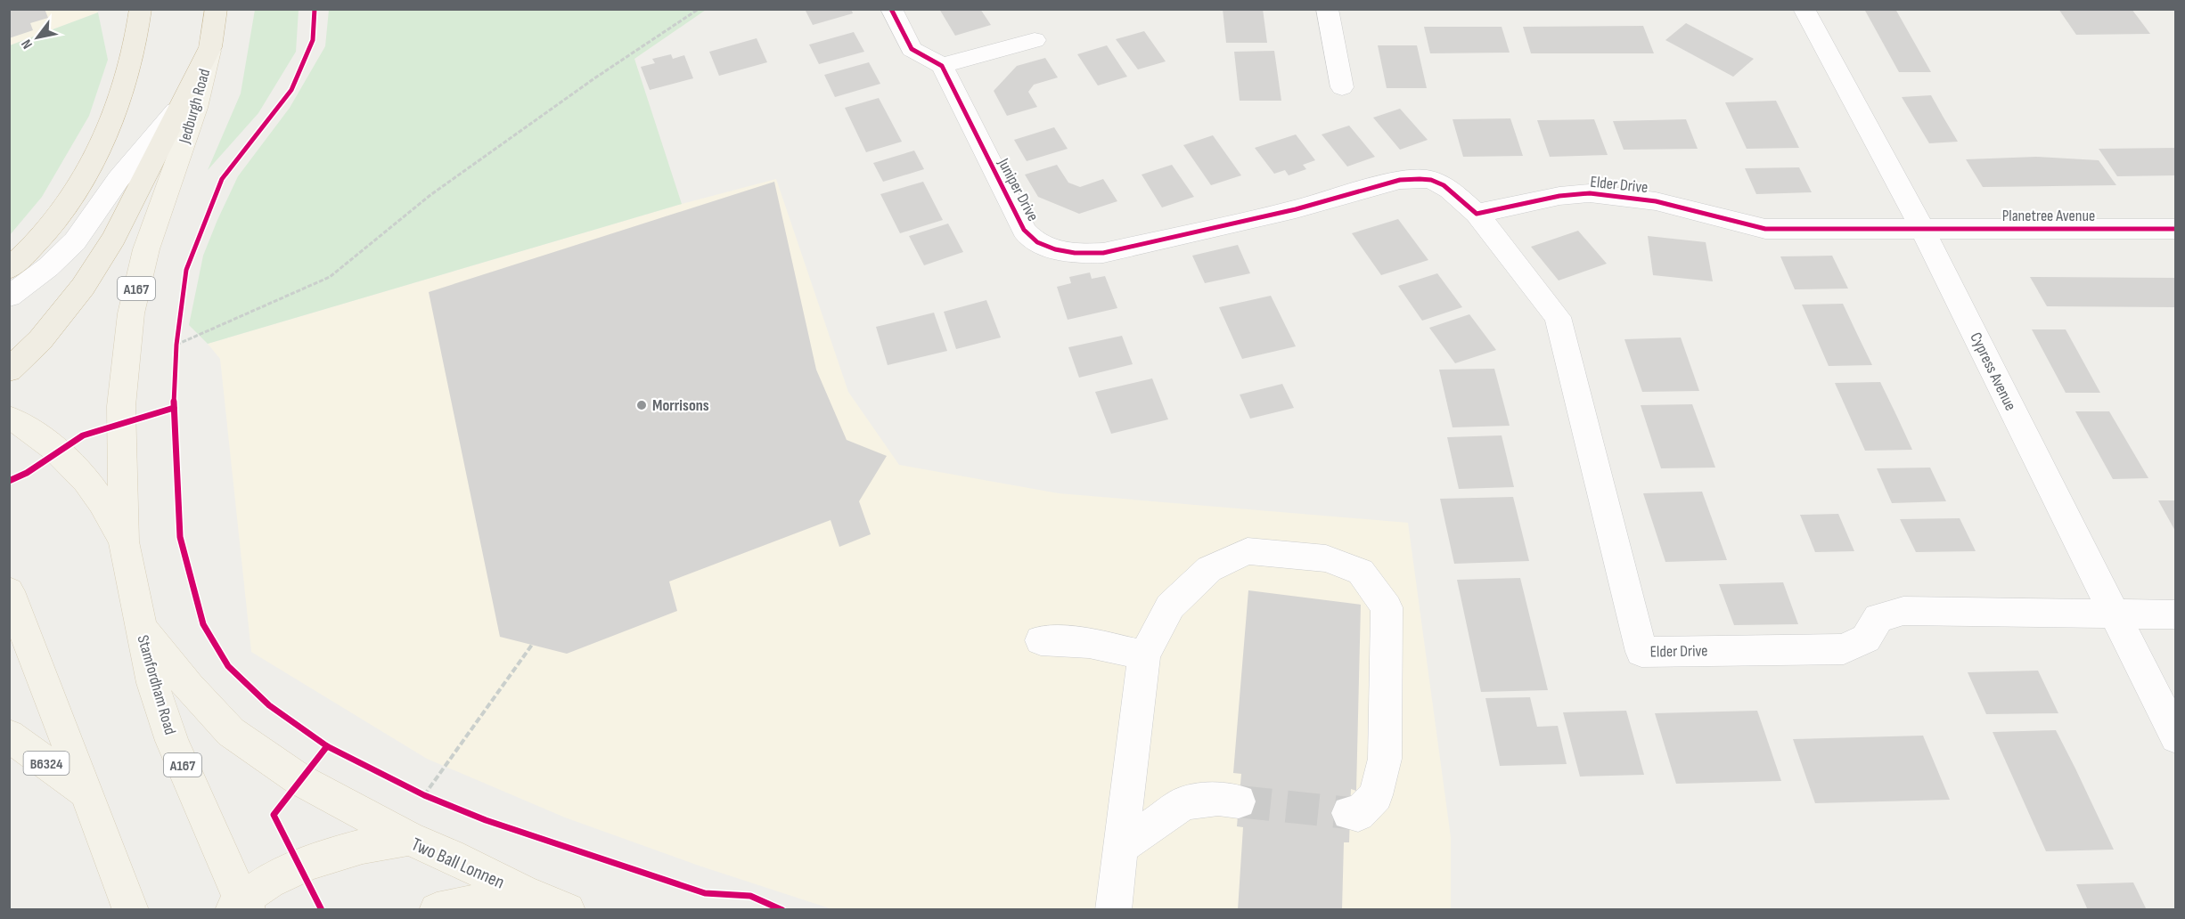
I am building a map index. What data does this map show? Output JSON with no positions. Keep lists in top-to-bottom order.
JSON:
{
  "streets": {
    "highway": ["Jedburgh Road", "A167"],
    "main road": ["Stamfordham Road", "B6324", "Two Ball Lonnen"],
    "street": [
      "Elder Drive",
      "Juniper Drive",
      "Planetree Avenue",
      "Cypress Avenue"
    ]
  },
  "crossings": [
    ["Jedburgh Road", "A167"],
    ["Jedburgh Road", "Stamfordham Road"],
    ["Elder Drive", "Juniper Drive"],
    ["Elder Drive", "Planetree Avenue"],
    ["Elder Drive", "Cypress Avenue"],
    ["Planetree Avenue", "Cypress Avenue"],
    ["Stamfordham Road", "Two Ball Lonnen"]
  ],
  "places": ["Morrisons"],
  "north": "bottom left"
}
